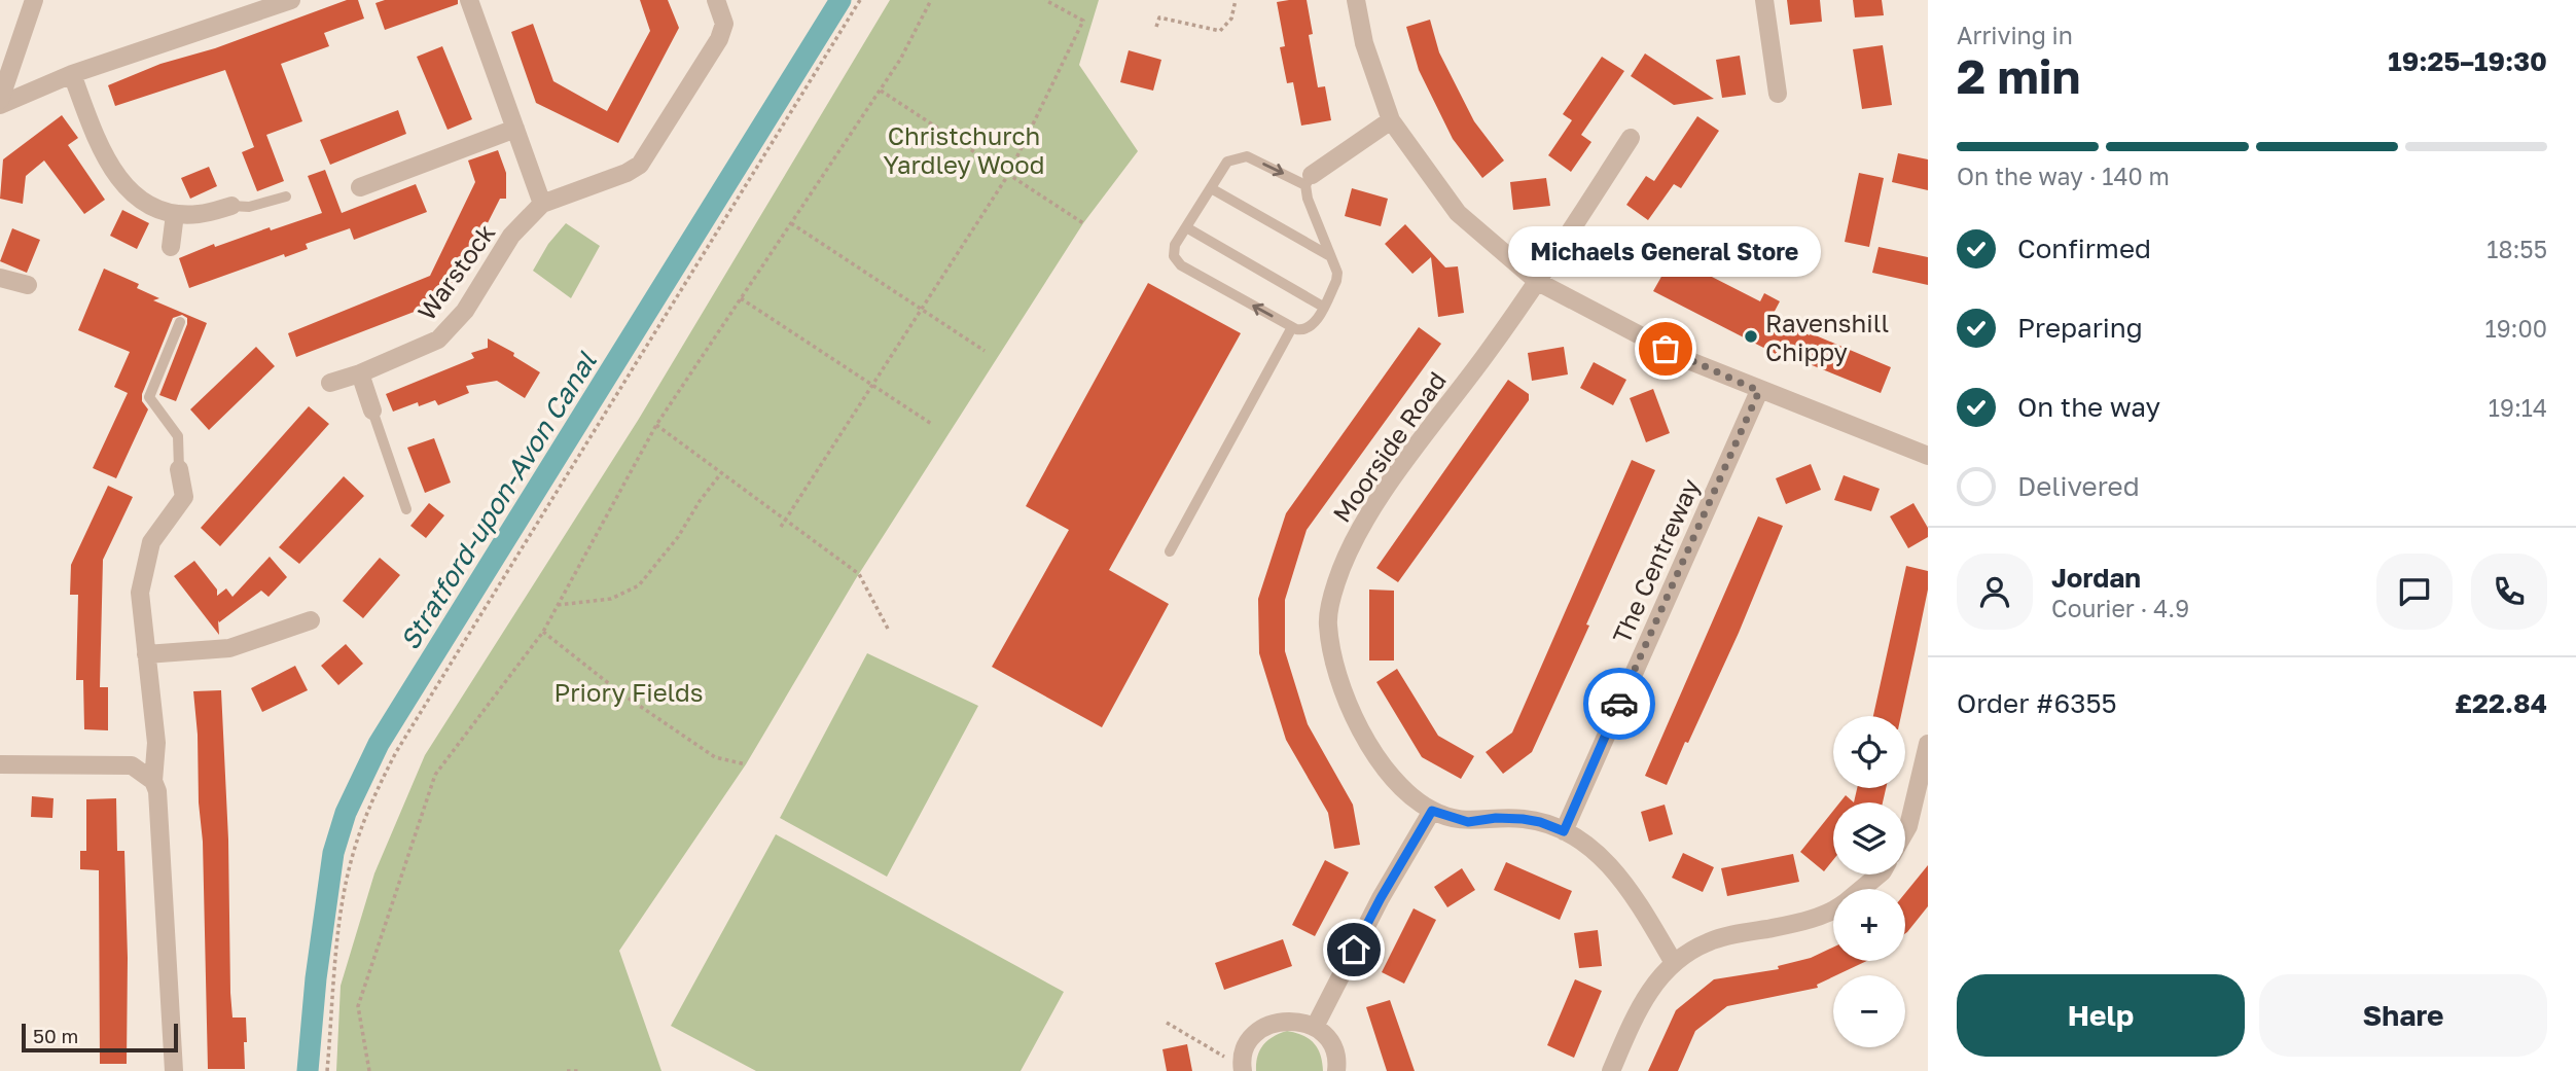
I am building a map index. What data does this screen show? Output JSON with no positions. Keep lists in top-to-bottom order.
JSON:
{
  "streets": {
    "street": ["Warstock", "Moorside Road", "The Centreway"]
  },
  "water": ["Stratford-upon-Avon Canal"],
  "parks": ["Christchurch Yardley Wood", "Priory Fields"],
  "places": ["Ravenshill Chippy", "Michaels General Store"],
  "scale_bar": "50 m",
  "page": {
    "heading": ["2 min", "Arriving in", "19:25–19:30"],
    "panel": [
      "Jordan",
      "Courier · 4.9",
      "Order #6355",
      "£22.84"
    ],
    "bar": "On the way · 140 m",
    "list": [
      ["Confirmed", "18:55"],
      ["Preparing", "19:00"],
      ["On the way", "19:14"],
      "Delivered"
    ],
    "bubble": "Michaels General Store",
    "map_buttons": ["+", "−"],
    "buttons": ["Help", "Share"],
    "scale": "50 m"
  }
}
